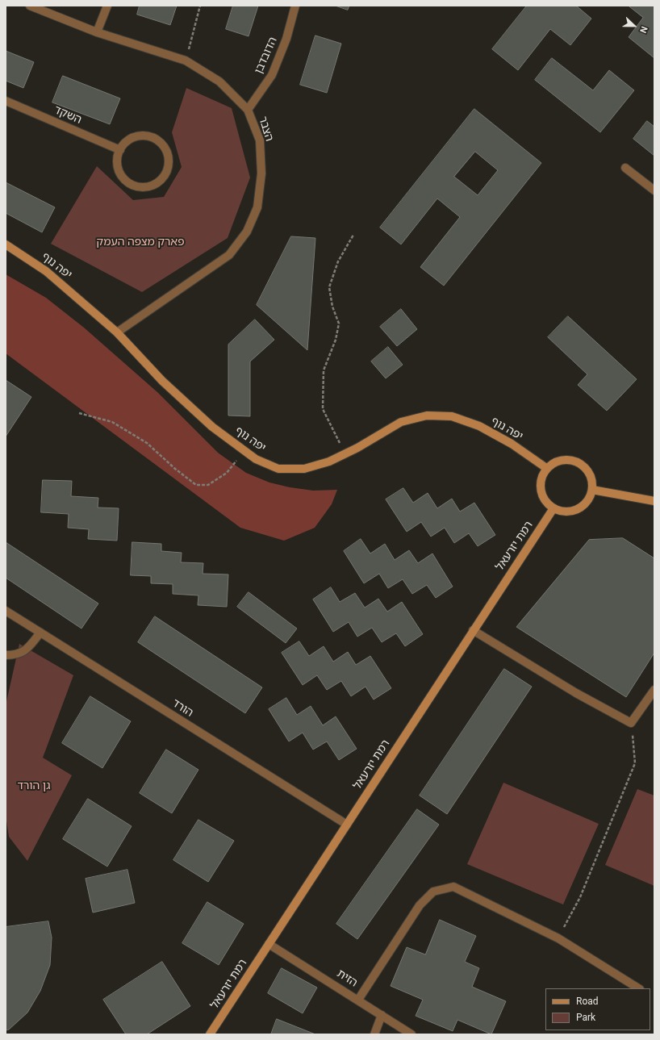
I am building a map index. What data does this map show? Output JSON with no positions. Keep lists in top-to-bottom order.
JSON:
{
  "streets": {
    "street": [
      "הדובדבן",
      "השקד",
      "הצבר",
      "יפה נוף",
      "רמת יזרעאל",
      "הורד",
      "הזית"
    ]
  },
  "crossings": [
    ["הדובדבן", "הצבר"],
    ["הצבר", "יפה נוף"],
    ["יפה נוף", "רמת יזרעאל"],
    ["רמת יזרעאל", "הורד"],
    ["רמת יזרעאל", "הזית"]
  ],
  "parks": ["פארק מצפה העמק", "גן הורד"],
  "legend": ["Road", "Park"],
  "north": "right"
}
